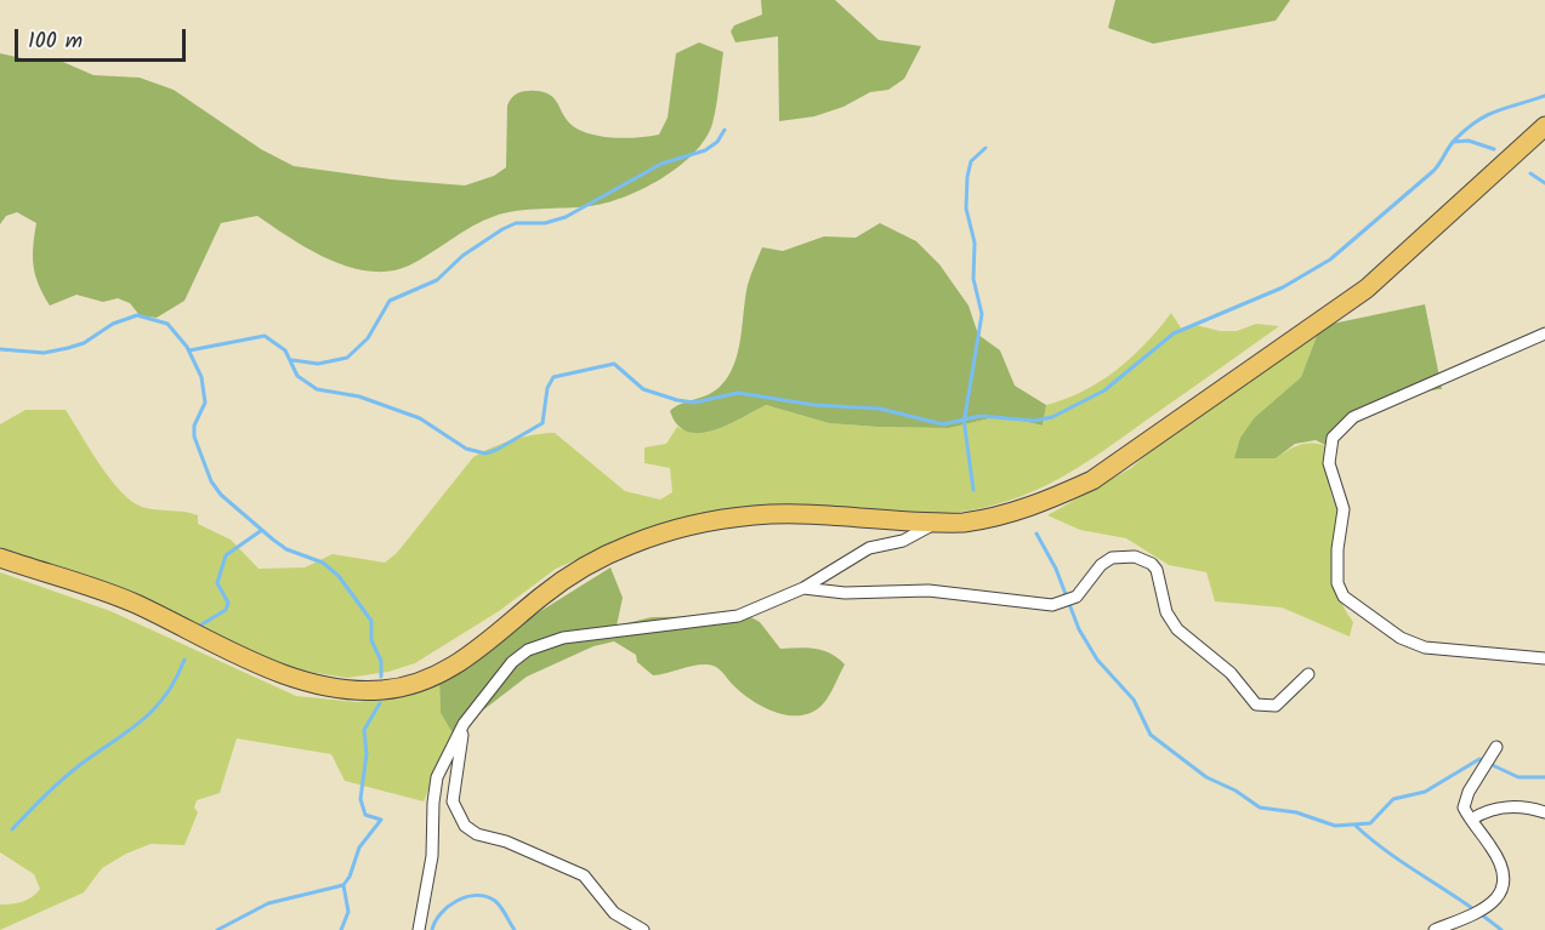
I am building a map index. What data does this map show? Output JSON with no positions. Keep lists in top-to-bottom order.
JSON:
{
  "scale_bar": "100 m"
}
